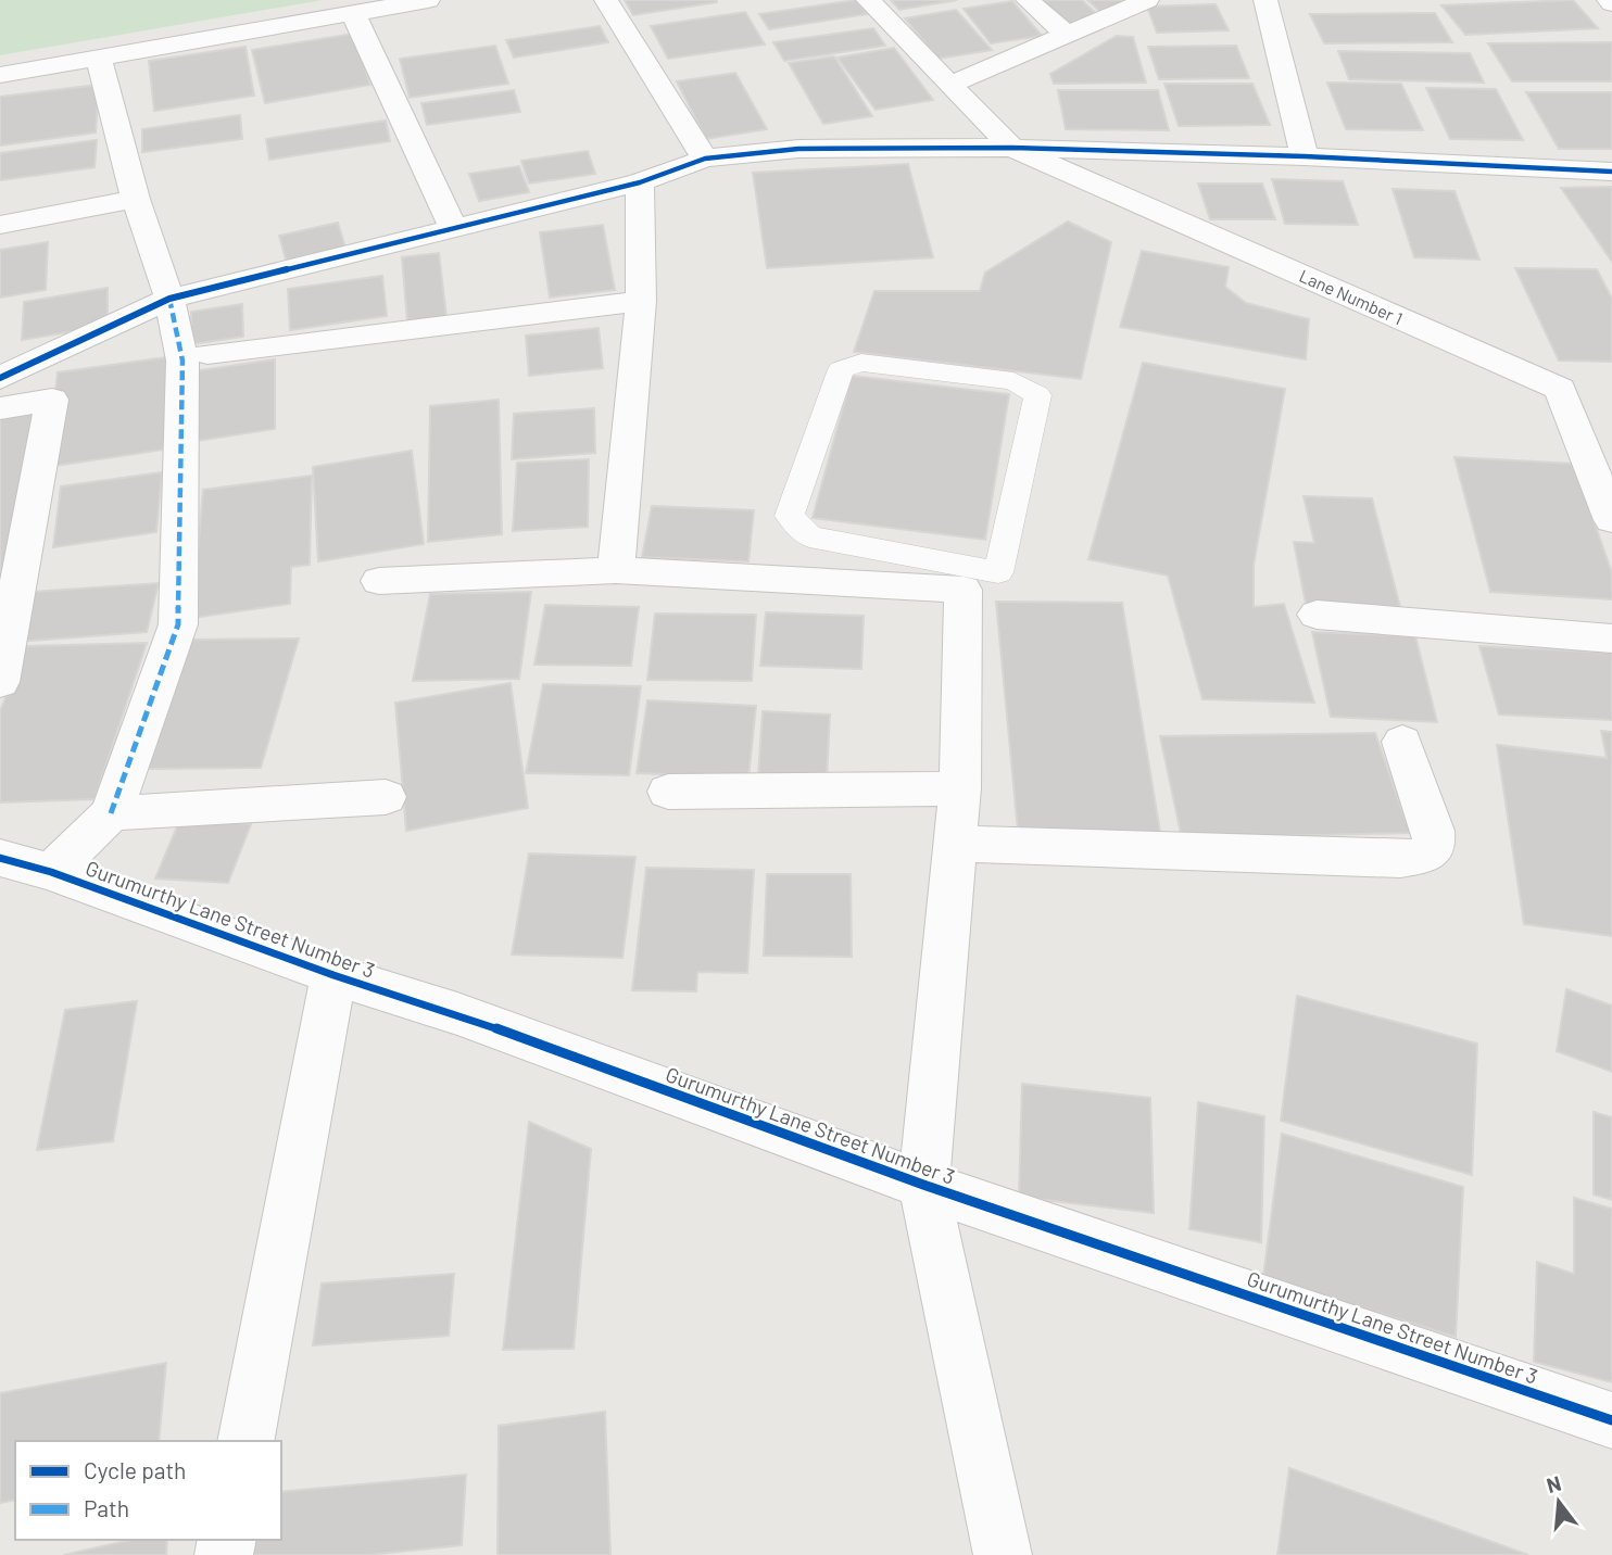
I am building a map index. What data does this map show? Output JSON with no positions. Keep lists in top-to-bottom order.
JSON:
{
  "streets": {
    "street": ["Lane Number 1", "Gurumurthy Lane Street Number 3"]
  },
  "legend": ["Cycle path", "Path"],
  "north": "top"
}
